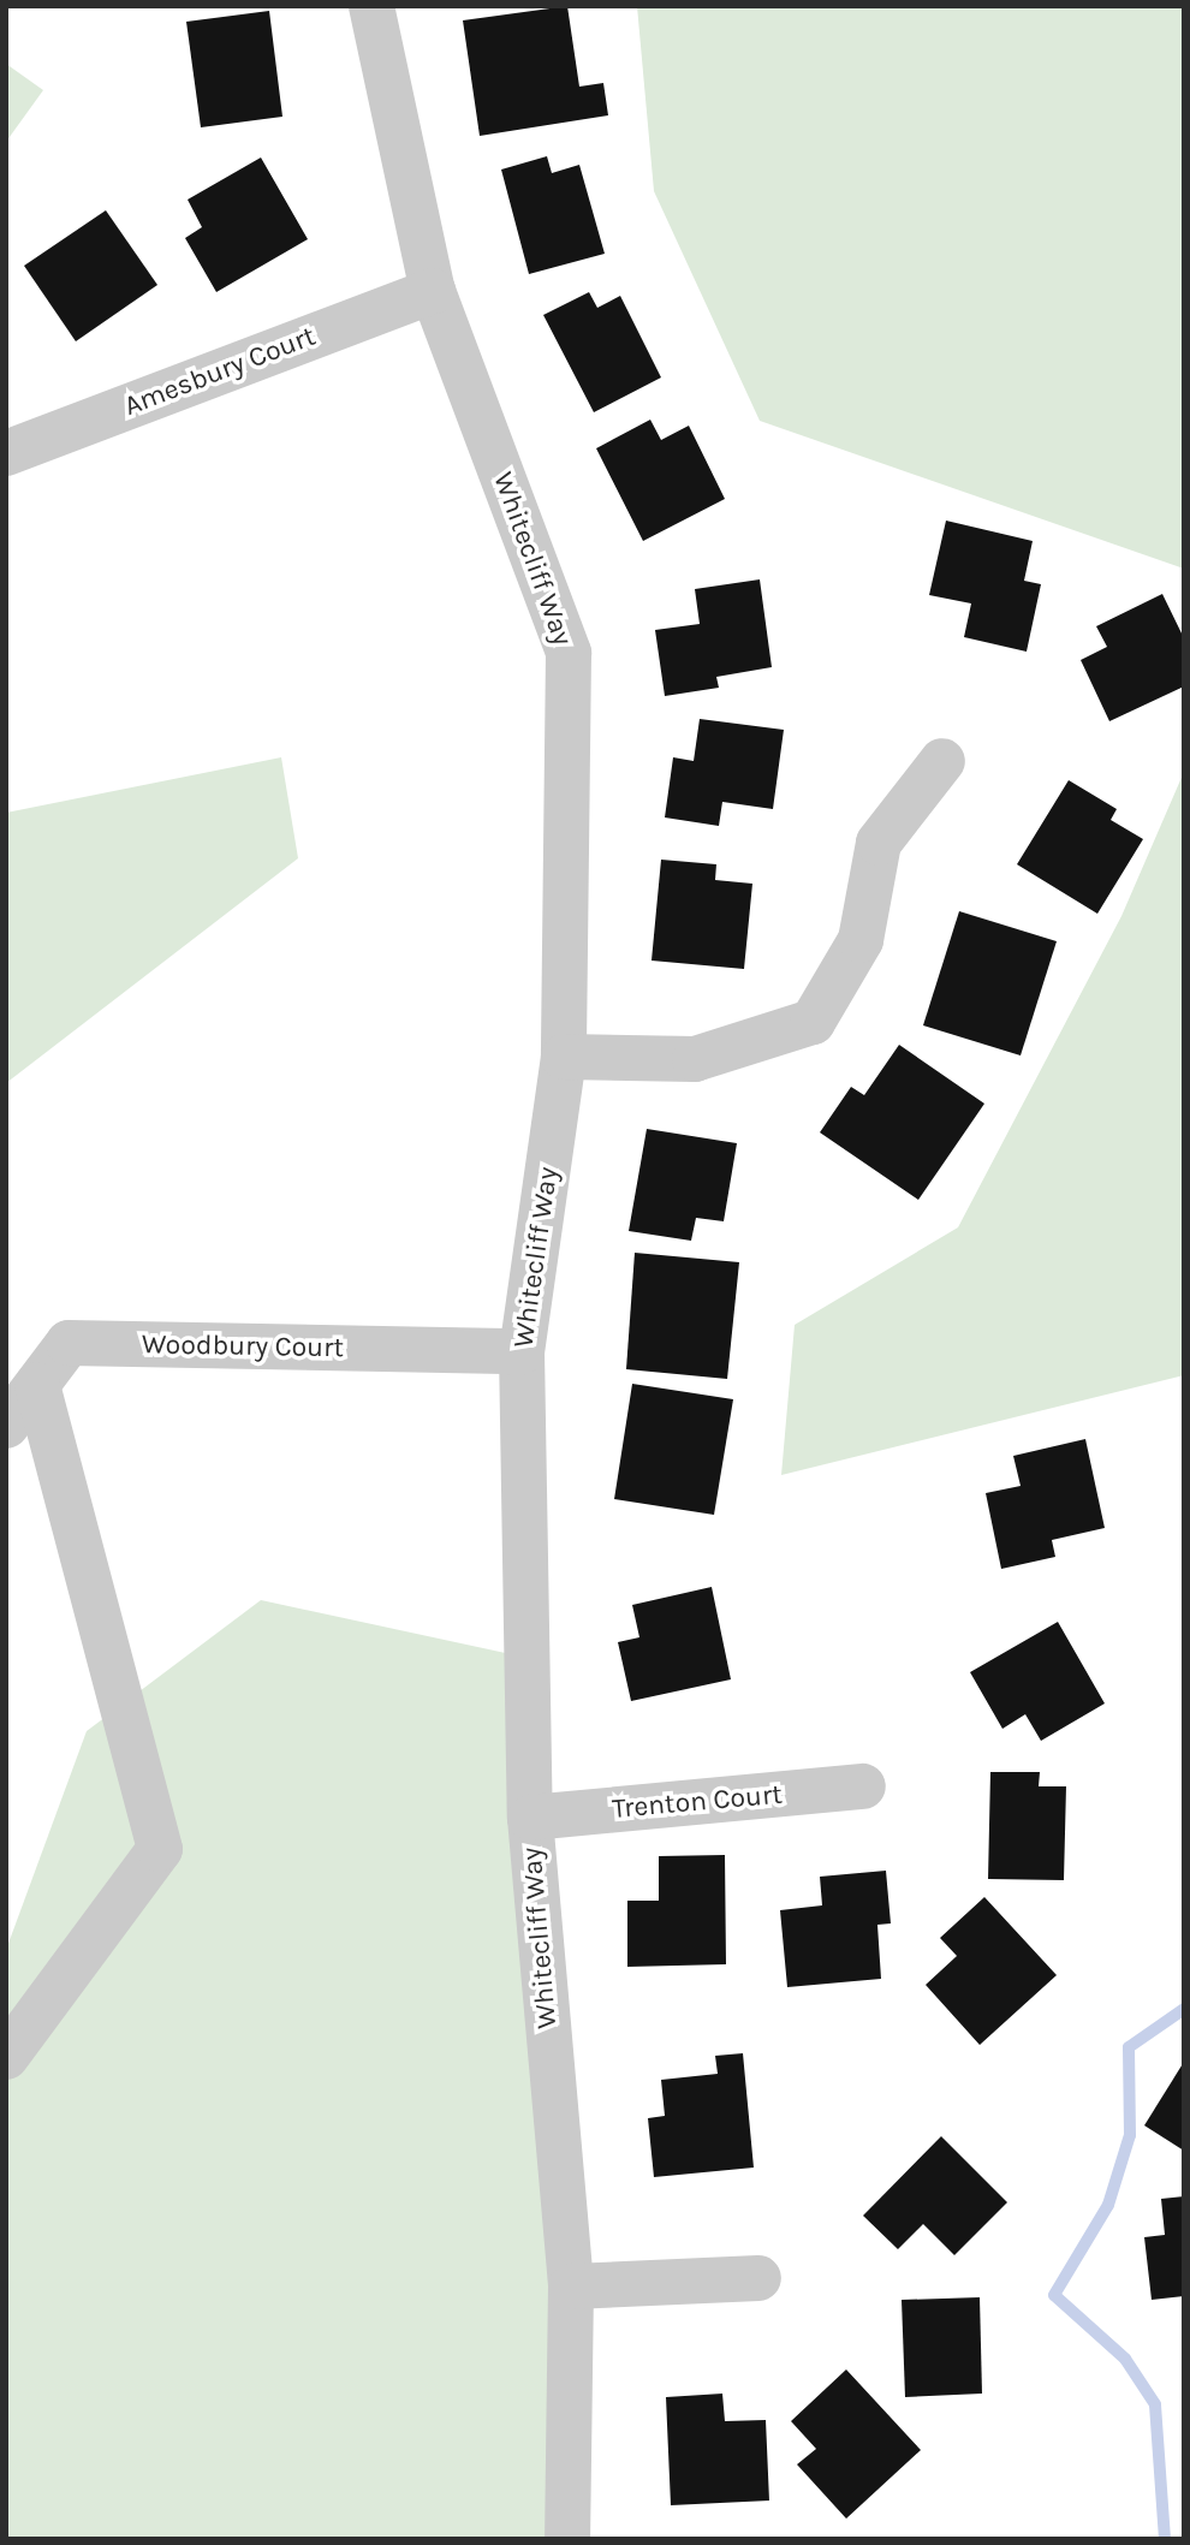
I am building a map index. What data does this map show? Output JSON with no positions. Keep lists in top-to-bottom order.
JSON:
{
  "streets": {
    "street": [
      "Amesbury Court",
      "Whitecliff Way",
      "Woodbury Court",
      "Trenton Court"
    ]
  },
  "crossings": [
    ["Amesbury Court", "Whitecliff Way"],
    ["Whitecliff Way", "Woodbury Court"],
    ["Whitecliff Way", "Trenton Court"]
  ]
}
